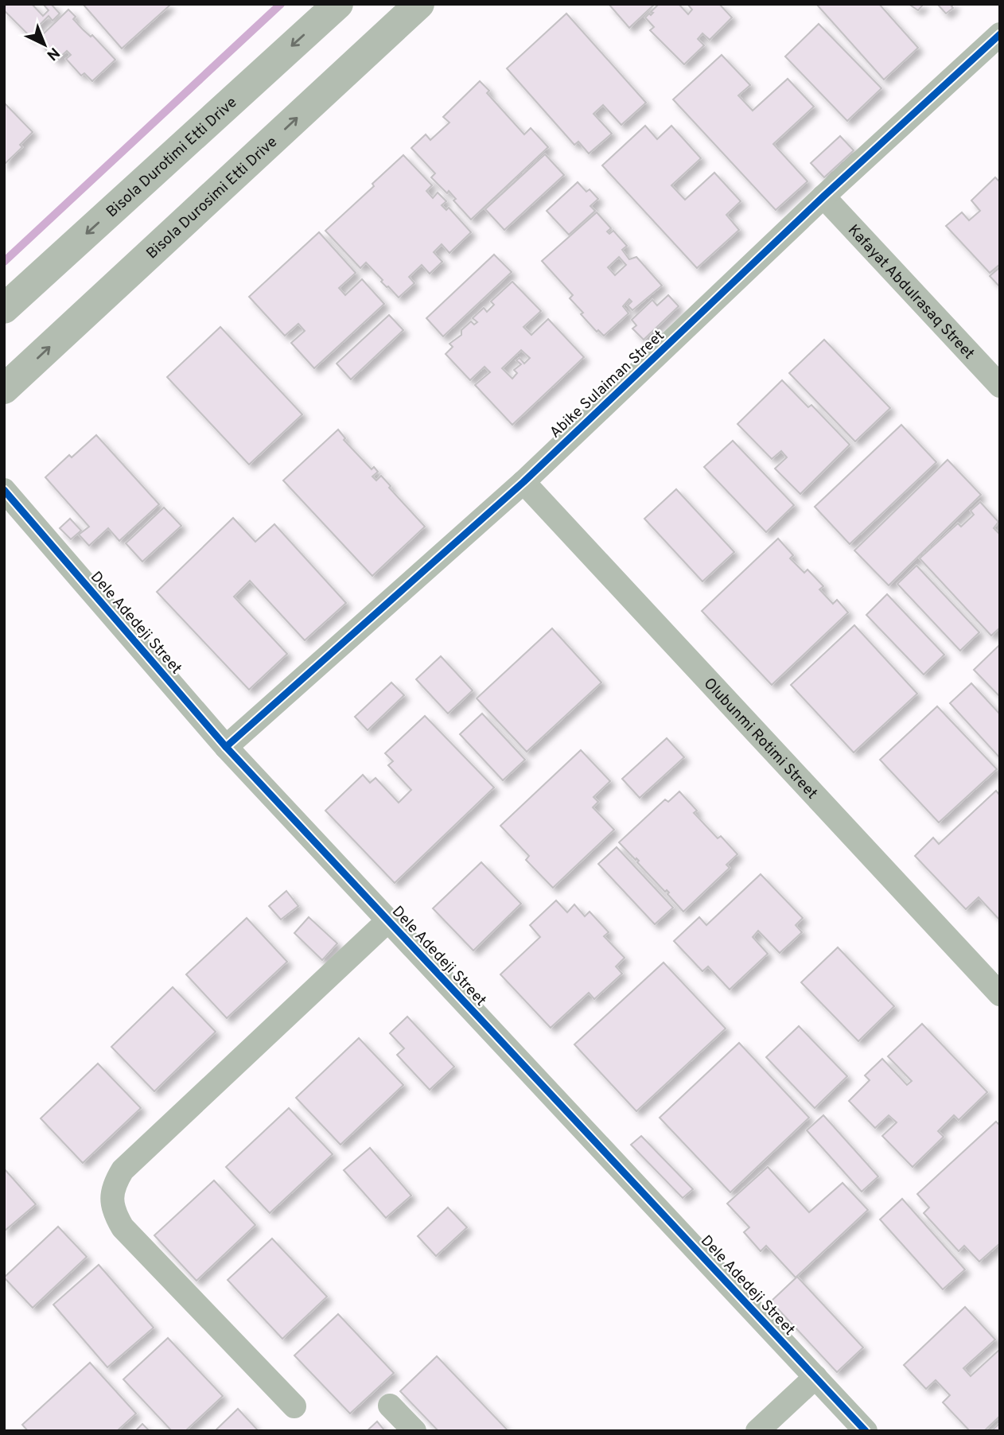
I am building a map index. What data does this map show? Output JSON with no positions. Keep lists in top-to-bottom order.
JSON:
{
  "streets": {
    "main road": ["Bisola Durotimi Etti Drive", "Bisola Durosimi Etti Drive"],
    "street": [
      "Kafayat Abdulrasaq Street",
      "Abike Sulaiman Street",
      "Dele Adedeji Street",
      "Olubunmi Rotimi Street"
    ]
  },
  "crossings": [
    ["Kafayat Abdulrasaq Street", "Abike Sulaiman Street"],
    ["Abike Sulaiman Street", "Dele Adedeji Street"],
    ["Abike Sulaiman Street", "Olubunmi Rotimi Street"]
  ],
  "one_way": ["Bisola Durotimi Etti Drive", "Bisola Durosimi Etti Drive"],
  "north": "bottom right"
}
